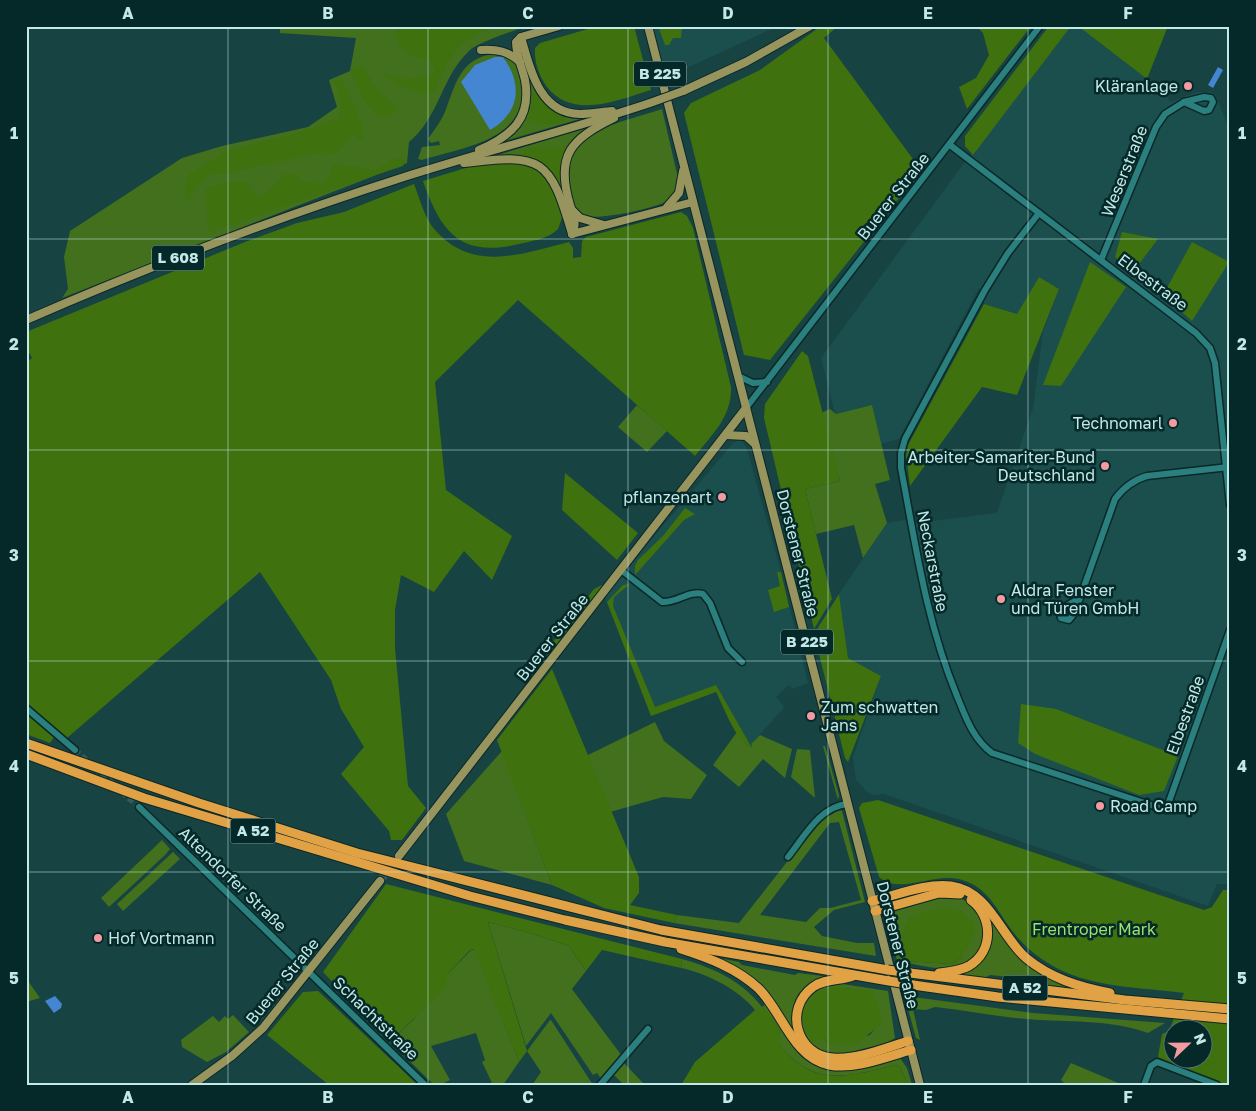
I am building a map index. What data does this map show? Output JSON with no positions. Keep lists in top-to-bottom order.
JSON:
{
  "streets": {
    "highway": ["A 52"],
    "main road": [
      "B 225",
      "Buerer Straße",
      "L 608",
      "Dorstener Straße"
    ],
    "street": [
      "Weserstraße",
      "Elbestraße",
      "Neckarstraße",
      "Altendorfer Straße",
      "Schachtstraße"
    ]
  },
  "crossings": [
    ["B 225", "Dorstener Straße"],
    ["Weserstraße", "Elbestraße"],
    ["Buerer Straße", "Elbestraße"],
    ["Buerer Straße", "Dorstener Straße"],
    ["Buerer Straße", "Altendorfer Straße"],
    ["Buerer Straße", "Schachtstraße"],
    ["Elbestraße", "Neckarstraße"],
    ["Altendorfer Straße", "Schachtstraße"]
  ],
  "parks": ["Frentroper Mark"],
  "places": [
    "Kläranlage",
    "Technomarl",
    "Arbeiter-Samariter-Bund Deutschland",
    "pflanzenart",
    "Aldra Fenster und Türen GmbH",
    "Zum schwatten Jans",
    "Road Camp",
    "Hof Vortmann"
  ],
  "north": "right",
  "grid": {
    "columns": [
      "A",
      "B",
      "C",
      "D",
      "E",
      "F"
    ],
    "rows": [
      "1",
      "2",
      "3",
      "4",
      "5"
    ]
  }
}
